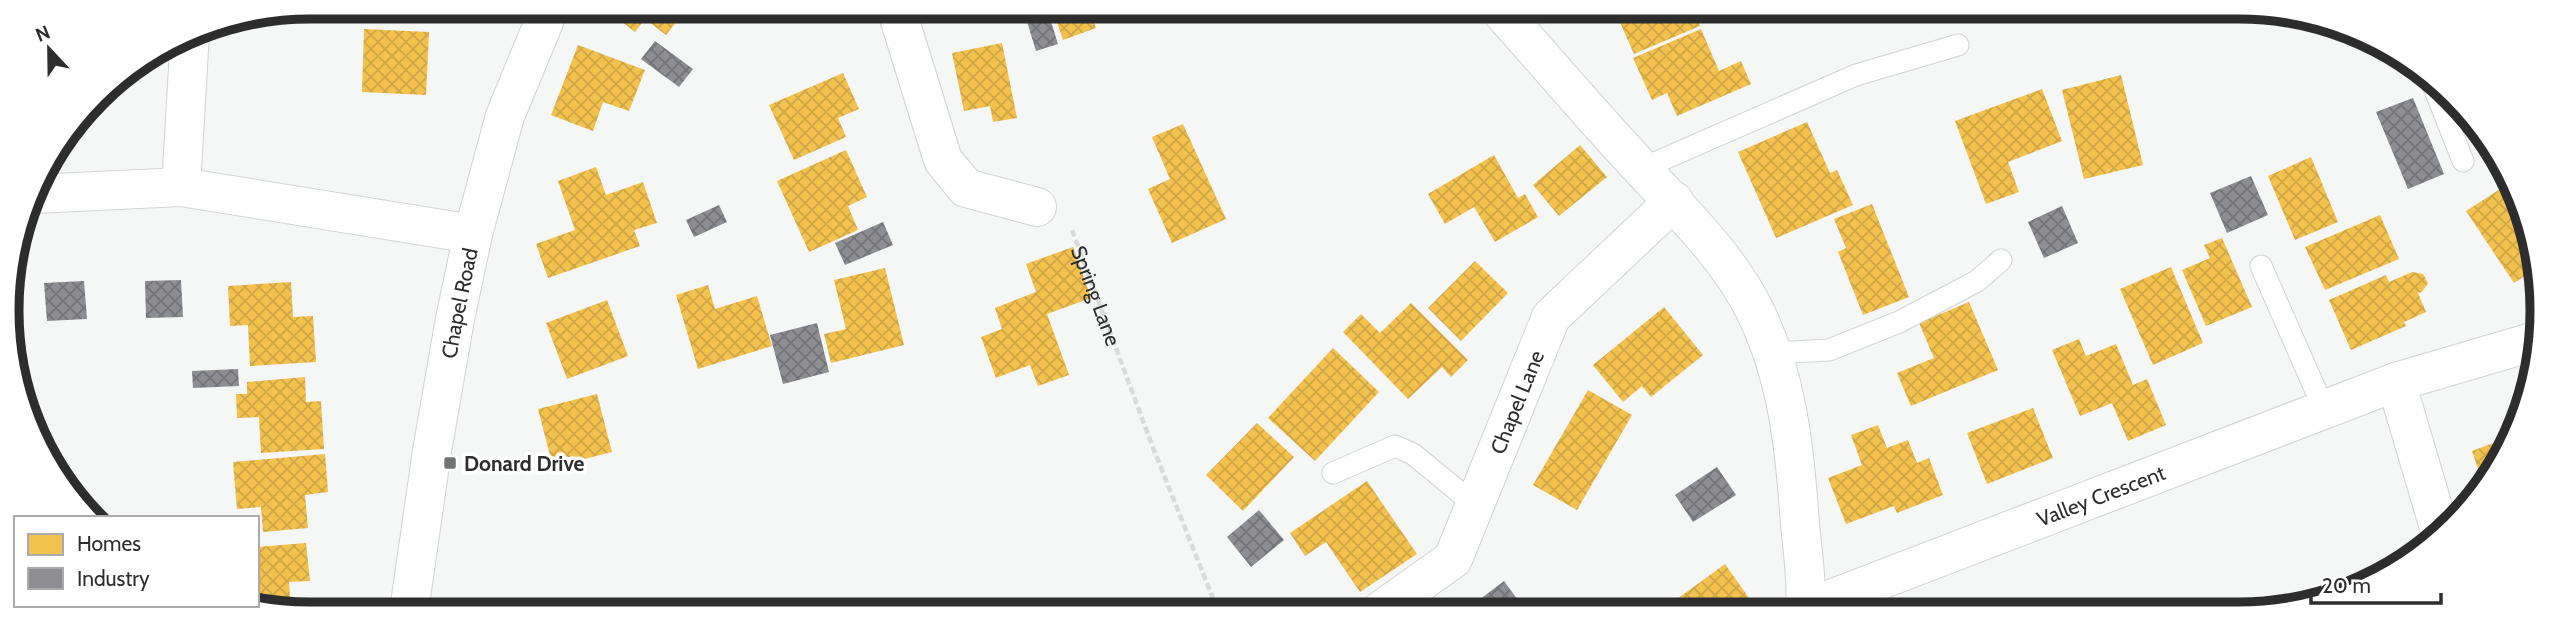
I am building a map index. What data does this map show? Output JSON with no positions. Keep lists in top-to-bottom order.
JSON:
{
  "streets": {
    "street": ["Chapel Road", "Chapel Lane", "Valley Crescent"],
    "path": ["Spring Lane"]
  },
  "places": {
    "transit": ["Donard Drive"]
  },
  "legend": ["Homes", "Industry"],
  "scale_bar": "20 m",
  "north": "top"
}
